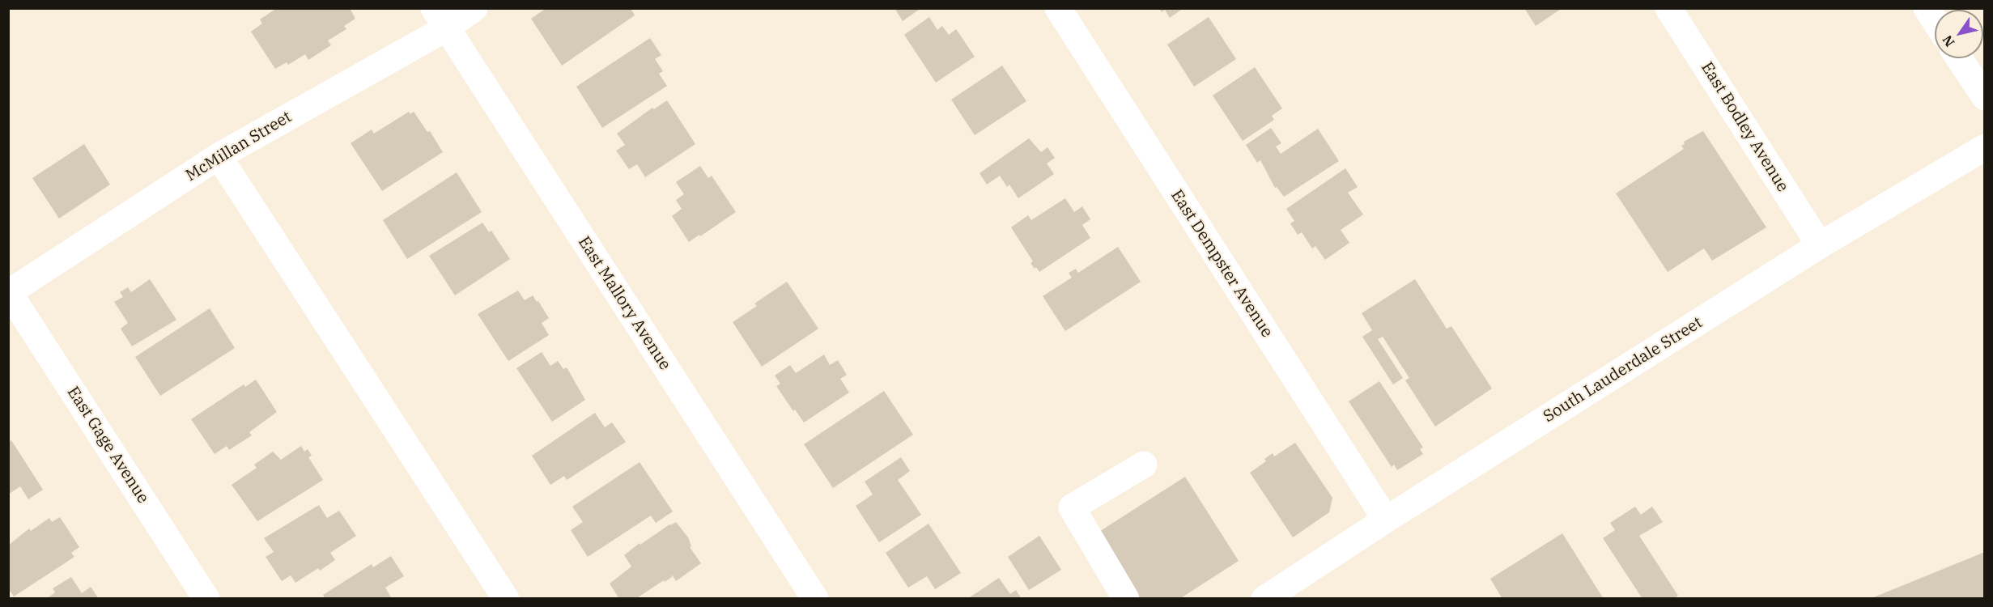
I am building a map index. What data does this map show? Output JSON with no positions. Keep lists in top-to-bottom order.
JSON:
{
  "streets": {
    "street": [
      "East Bodley Avenue",
      "McMillan Street",
      "East Dempster Avenue",
      "East Mallory Avenue",
      "South Lauderdale Street",
      "East Gage Avenue"
    ]
  },
  "crossings": [
    ["East Bodley Avenue", "South Lauderdale Street"],
    ["McMillan Street", "East Mallory Avenue"],
    ["McMillan Street", "East Gage Avenue"],
    ["East Dempster Avenue", "South Lauderdale Street"]
  ],
  "north": "bottom left"
}
